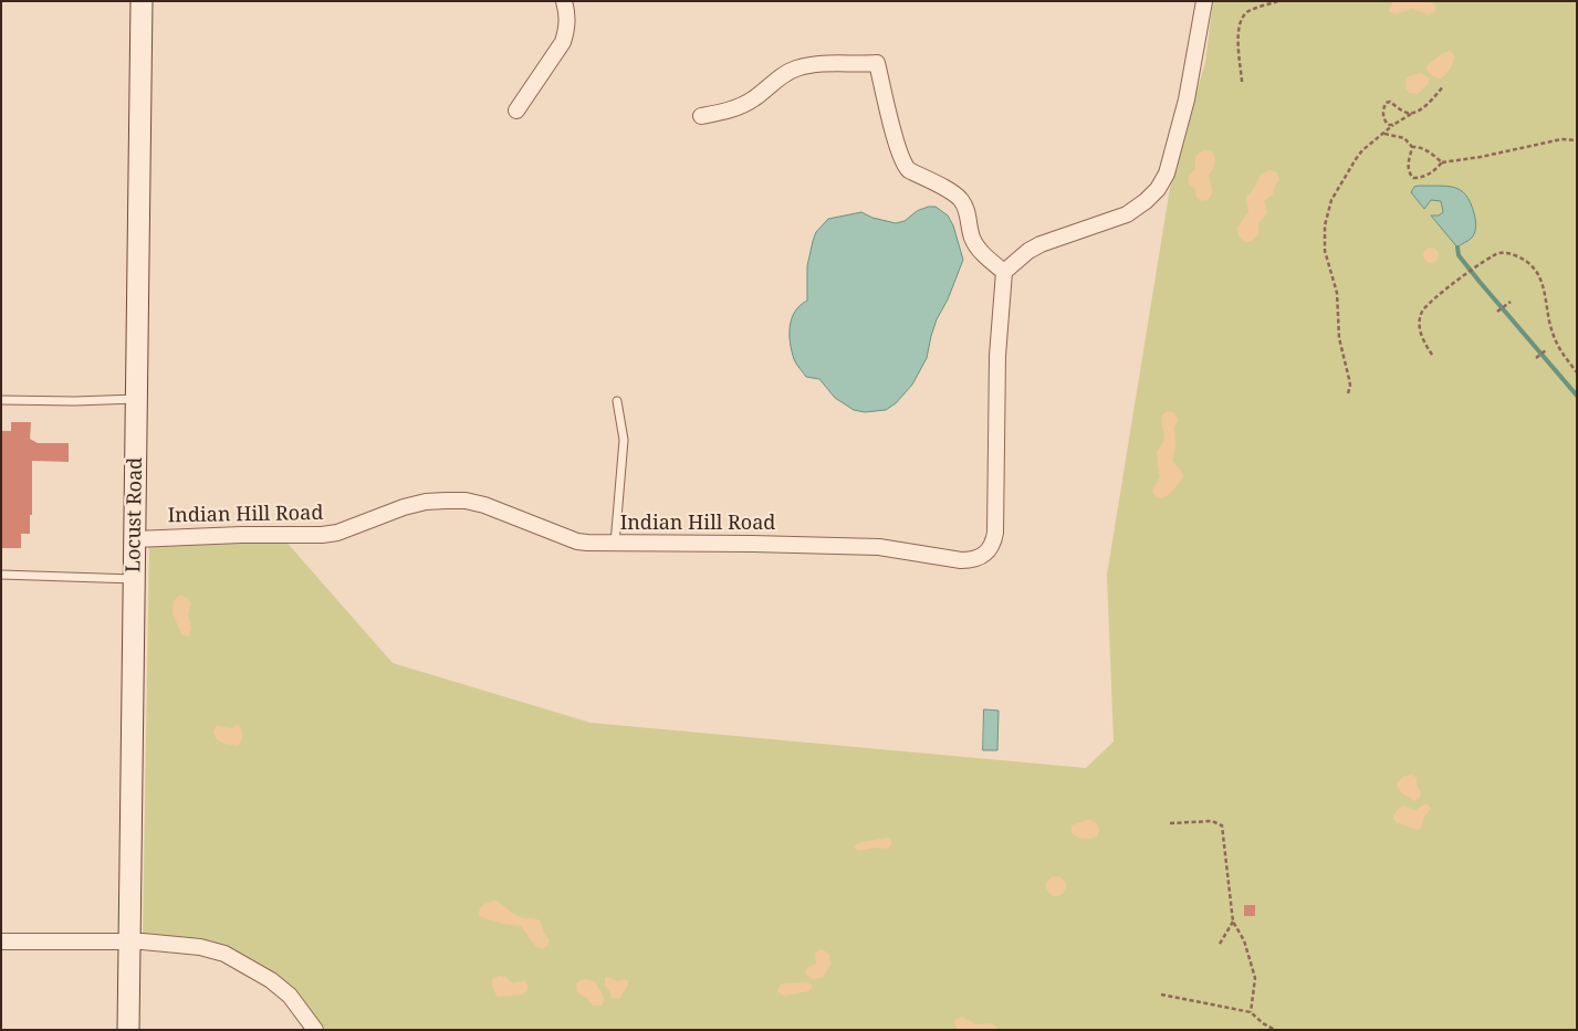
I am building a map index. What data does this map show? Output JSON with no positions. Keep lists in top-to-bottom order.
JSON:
{
  "streets": {
    "street": ["Locust Road", "Indian Hill Road"]
  },
  "crossings": [
    ["Locust Road", "Indian Hill Road"]
  ]
}
